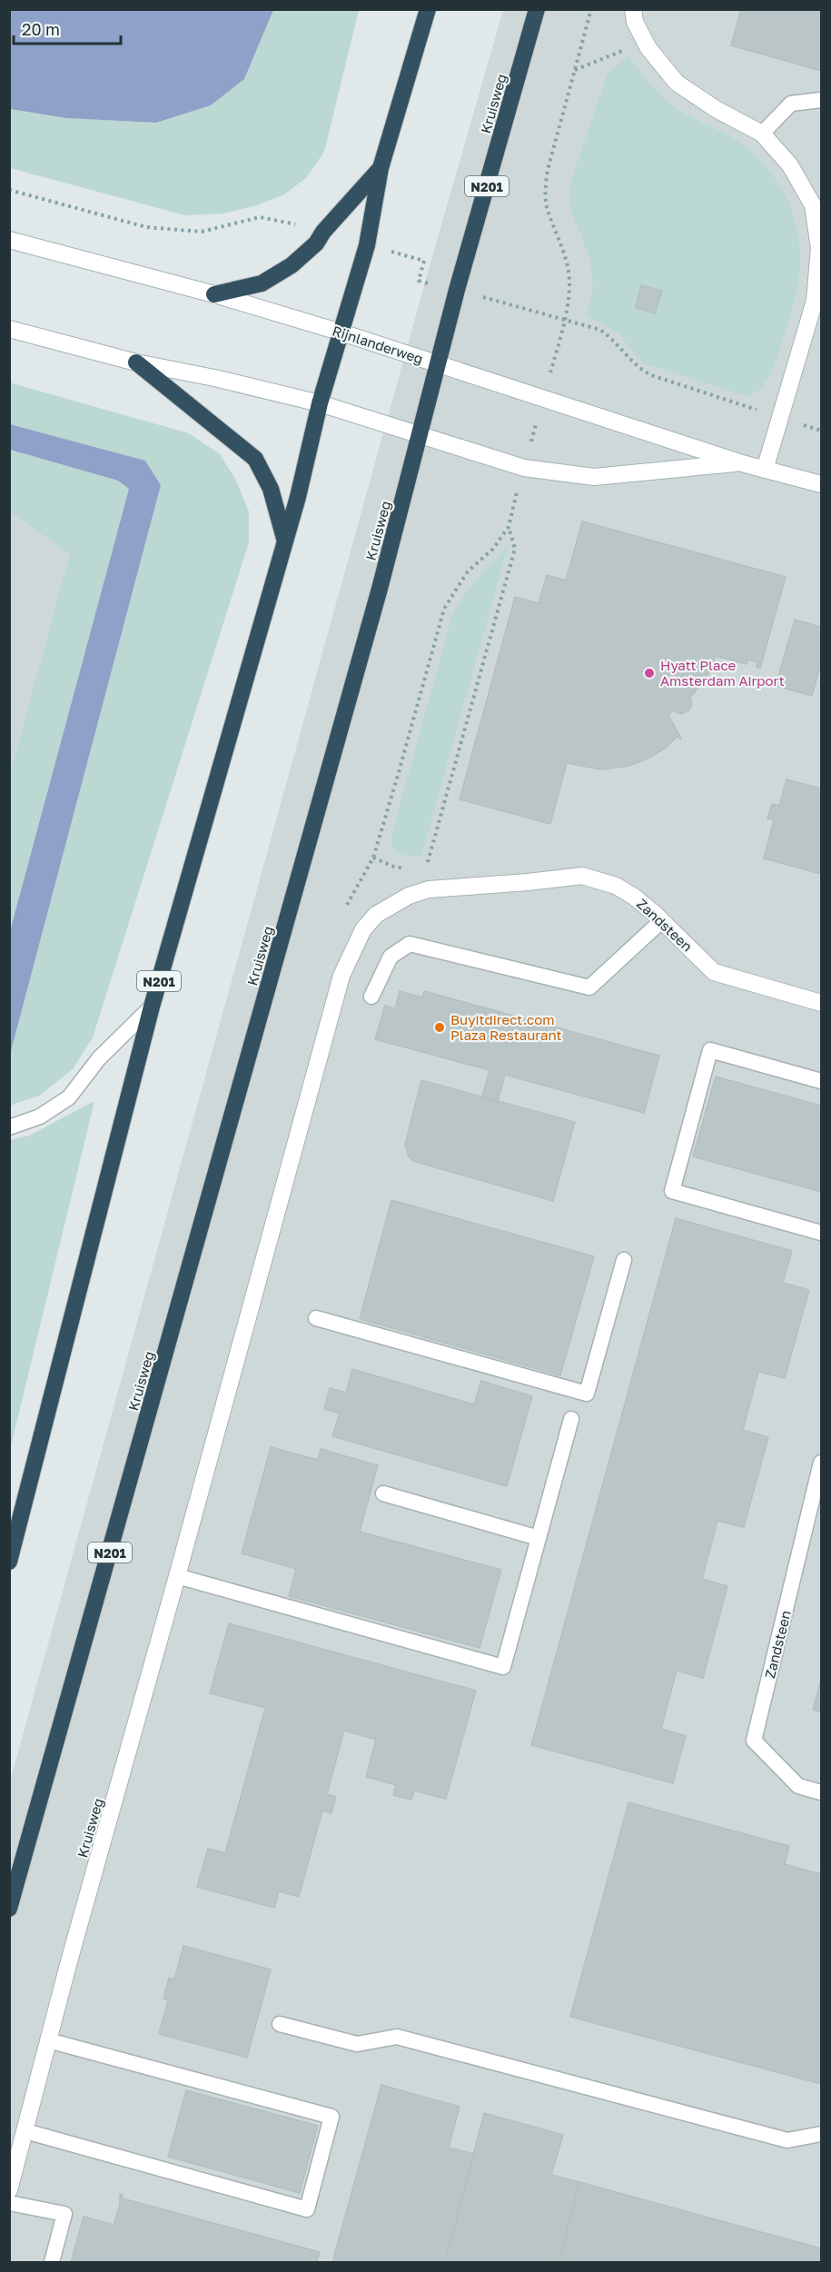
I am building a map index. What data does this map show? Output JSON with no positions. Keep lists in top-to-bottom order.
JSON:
{
  "streets": {
    "highway": ["Kruisweg", "N201"],
    "street": ["Rijnlanderweg", "Zandsteen"]
  },
  "crossings": [
    ["Kruisweg", "Rijnlanderweg"],
    ["Kruisweg", "Zandsteen"],
    ["N201", "Rijnlanderweg"]
  ],
  "places": ["Hyatt Place Amsterdam Airport", "Buyitdirect.com Plaza Restaurant"],
  "scale_bar": "20 m"
}
